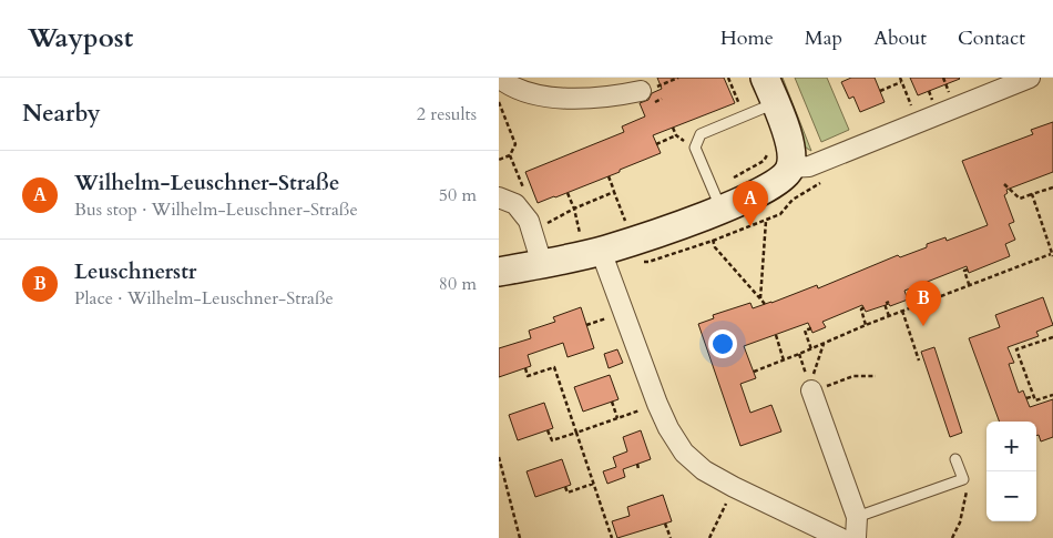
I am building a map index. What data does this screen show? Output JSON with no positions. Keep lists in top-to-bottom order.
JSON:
{
  "page": {
    "header": "Waypost",
    "nav": [
      "Home",
      "Map",
      "About",
      "Contact"
    ],
    "heading": ["Nearby", "2 results"],
    "list": [
      {
        "mark": "A",
        "name": "Wilhelm-Leuschner-Straße",
        "note": "Bus stop · Wilhelm-Leuschner-Straße",
        "value": "50 m"
      },
      {
        "mark": "B",
        "name": "Leuschnerstr",
        "note": "Place · Wilhelm-Leuschner-Straße",
        "value": "80 m"
      }
    ],
    "pins": ["A", "B"],
    "map_buttons": ["+", "−"]
  }
}
